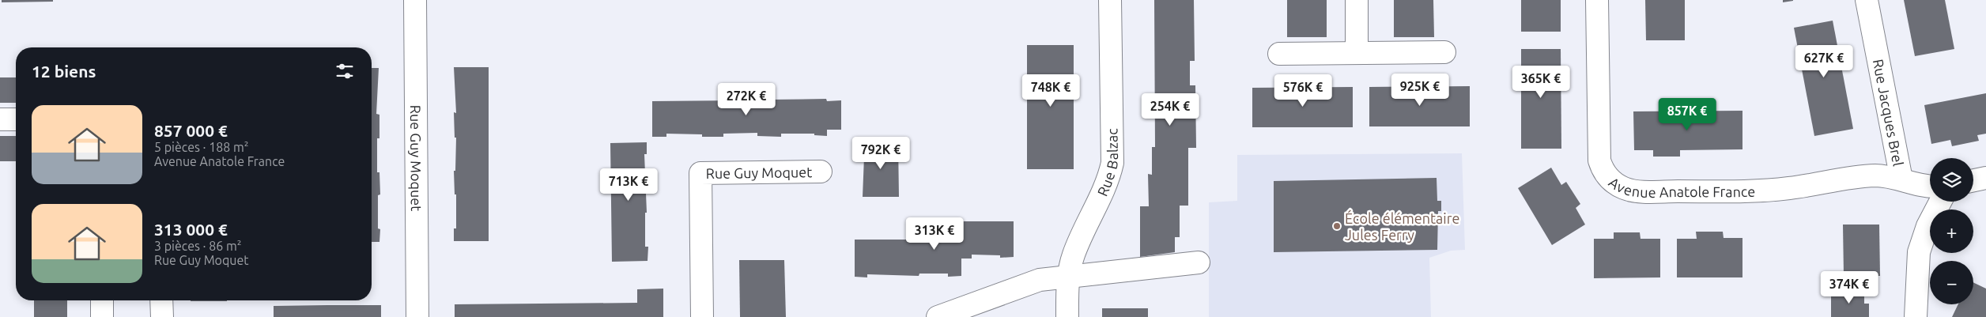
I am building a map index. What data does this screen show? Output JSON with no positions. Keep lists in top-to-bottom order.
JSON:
{
  "streets": {
    "street": [
      "Rue Jacques Brel",
      "Rue Guy Moquet",
      "Rue Balzac",
      "Avenue Anatole France"
    ]
  },
  "crossings": [
    ["Rue Jacques Brel", "Avenue Anatole France"]
  ],
  "places": ["École élémentaire Jules Ferry"],
  "page": {
    "price": [
      "627K €",
      "365K €",
      "925K €",
      "748K €",
      "576K €",
      "272K €",
      "254K €",
      "857K €",
      "792K €",
      "713K €",
      "313K €",
      "374K €"
    ],
    "heading": "12 biens",
    "list": [
      {
        "name": "857 000 €",
        "note": "5 pièces · 188 m² · Avenue Anatole France"
      },
      {
        "name": "313 000 €",
        "note": "3 pièces · 86 m² · Rue Guy Moquet"
      }
    ],
    "map_buttons": ["+", "−"]
  }
}
